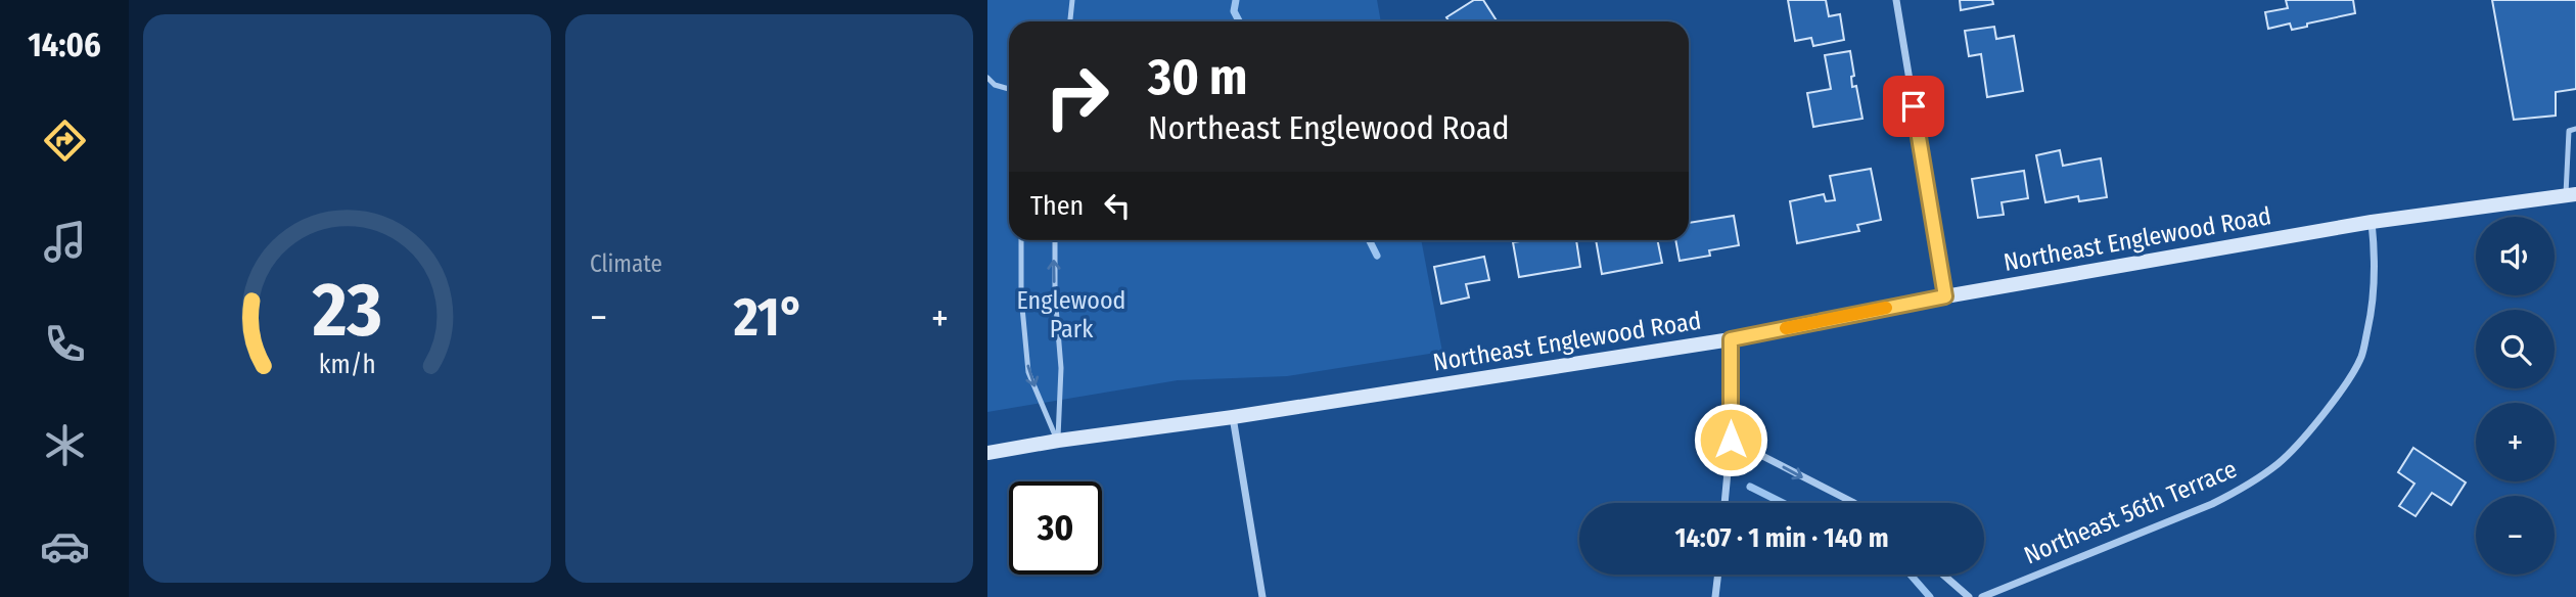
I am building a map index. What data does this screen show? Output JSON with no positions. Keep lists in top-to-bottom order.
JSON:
{
  "streets": {
    "main road": ["Northeast Englewood Road"],
    "street": ["Northeast 56th Terrace"]
  },
  "crossings": [
    ["Northeast Englewood Road", "Northeast 56th Terrace"]
  ],
  "parks": ["Englewood Park"],
  "page": {
    "tabs": "14:06",
    "tile": "Climate",
    "turn": ["30 m", "Northeast Englewood Road"],
    "then": "Then",
    "map_buttons": ["+", "−"],
    "heat": ["−", "21°", "+"],
    "limit": "30",
    "trip": "14:07 · 1 min · 140 m",
    "gauge": ["23", "km/h"]
  }
}
